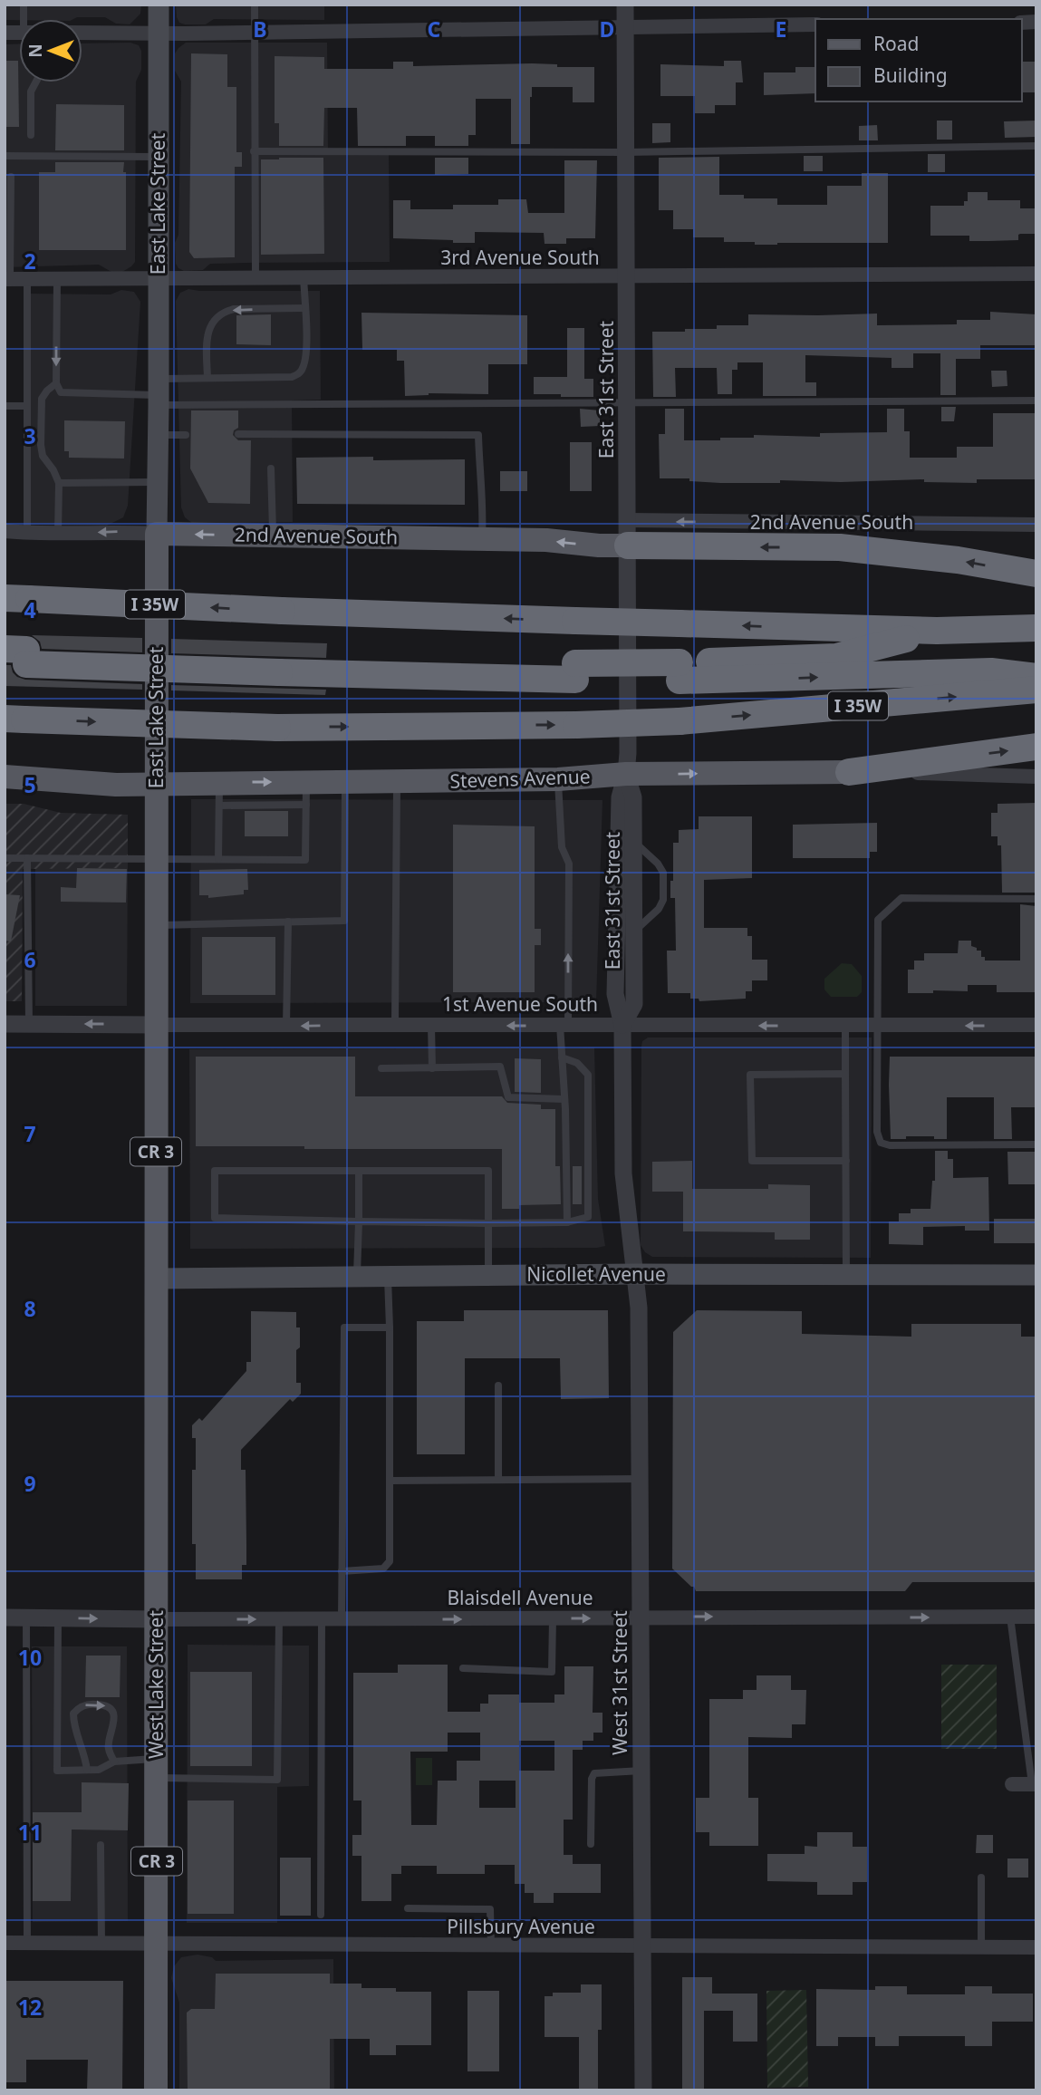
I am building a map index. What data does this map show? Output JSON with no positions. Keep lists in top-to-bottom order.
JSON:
{
  "streets": {
    "highway": ["I 35W"],
    "main road": [
      "East Lake Street",
      "2nd Avenue South",
      "Stevens Avenue",
      "CR 3",
      "Nicollet Avenue",
      "West Lake Street"
    ],
    "street": [
      "3rd Avenue South",
      "East 31st Street",
      "1st Avenue South",
      "Blaisdell Avenue",
      "West 31st Street",
      "Pillsbury Avenue"
    ]
  },
  "crossings": [
    ["East Lake Street", "3rd Avenue South"],
    ["East Lake Street", "2nd Avenue South"],
    ["East Lake Street", "Stevens Avenue"],
    ["East Lake Street", "1st Avenue South"],
    ["East Lake Street", "Nicollet Avenue"],
    ["East Lake Street", "West Lake Street"],
    ["3rd Avenue South", "East 31st Street"],
    ["East 31st Street", "2nd Avenue South"],
    ["East 31st Street", "Stevens Avenue"],
    ["East 31st Street", "1st Avenue South"],
    ["East 31st Street", "Nicollet Avenue"],
    ["East 31st Street", "West 31st Street"],
    ["Nicollet Avenue", "West 31st Street"],
    ["Nicollet Avenue", "West Lake Street"],
    ["Blaisdell Avenue", "West 31st Street"],
    ["Blaisdell Avenue", "West Lake Street"],
    ["West 31st Street", "Pillsbury Avenue"],
    ["West Lake Street", "Pillsbury Avenue"]
  ],
  "one_way": ["2nd Avenue South", "1st Avenue South", "Blaisdell Avenue"],
  "legend": ["Road", "Building"],
  "north": "left",
  "grid": {
    "columns": [
      "B",
      "C",
      "D",
      "E"
    ],
    "rows": [
      "2",
      "3",
      "4",
      "5",
      "6",
      "7",
      "8",
      "9",
      "10",
      "11",
      "12"
    ]
  }
}
